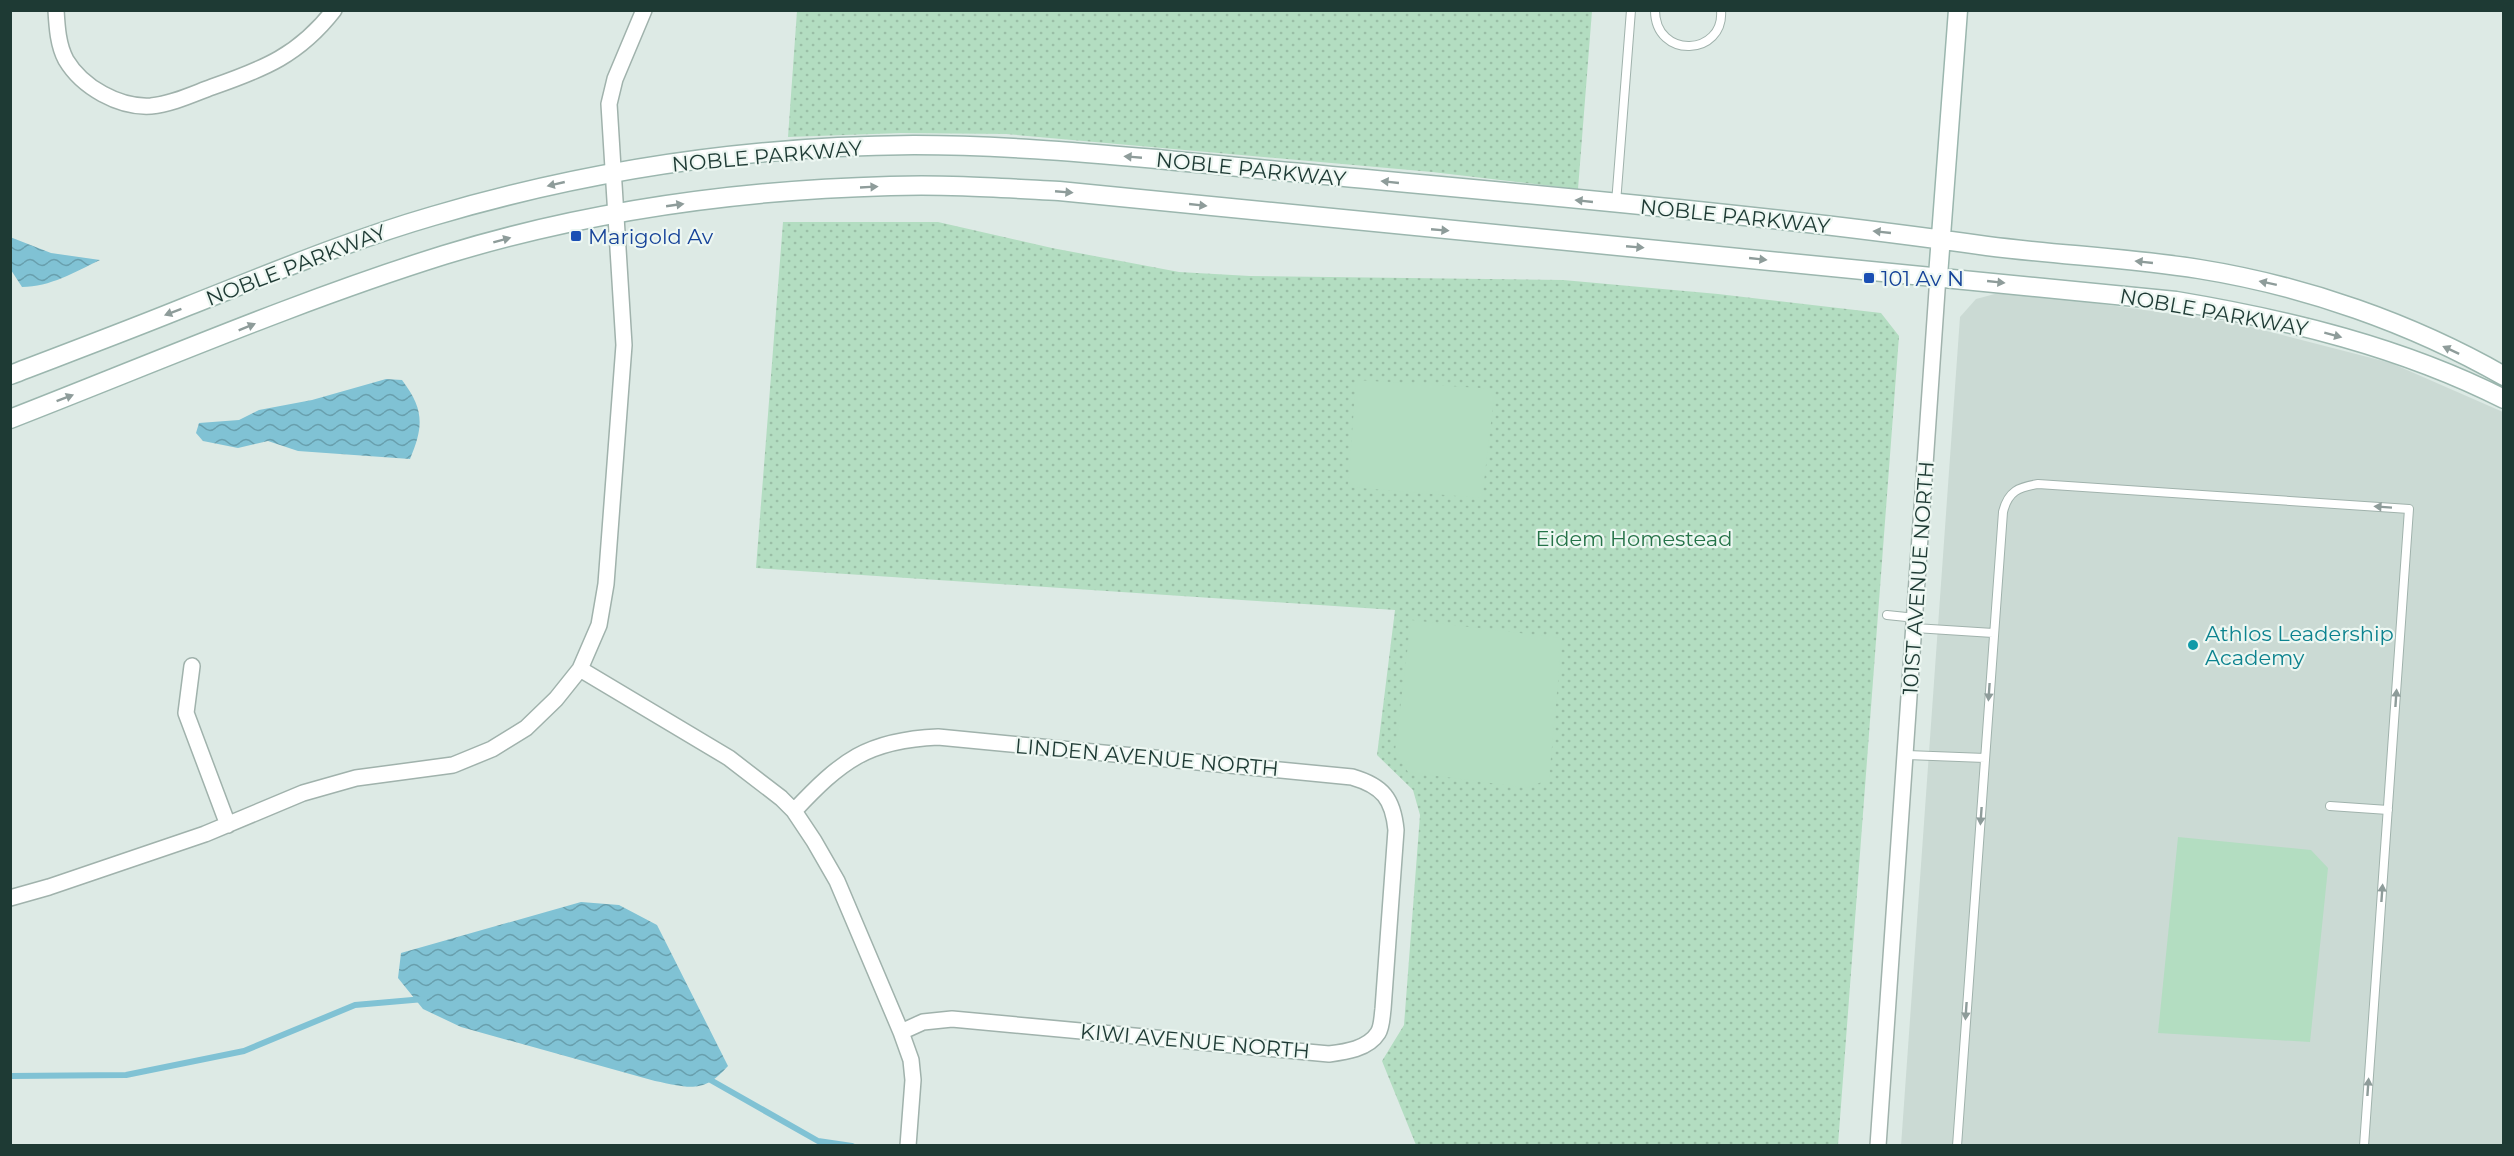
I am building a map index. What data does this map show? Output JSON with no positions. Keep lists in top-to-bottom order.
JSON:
{
  "streets": {
    "main road": ["NOBLE PARKWAY", "101ST AVENUE NORTH"],
    "street": ["LINDEN AVENUE NORTH", "KIWI AVENUE NORTH"]
  },
  "crossings": [
    ["NOBLE PARKWAY", "101ST AVENUE NORTH"],
    ["LINDEN AVENUE NORTH", "KIWI AVENUE NORTH"]
  ],
  "parks": ["Eidem Homestead"],
  "places": {
    "transit": ["Marigold Av", "101 Av N"],
    "other": ["Athlos Leadership Academy"]
  }
}
